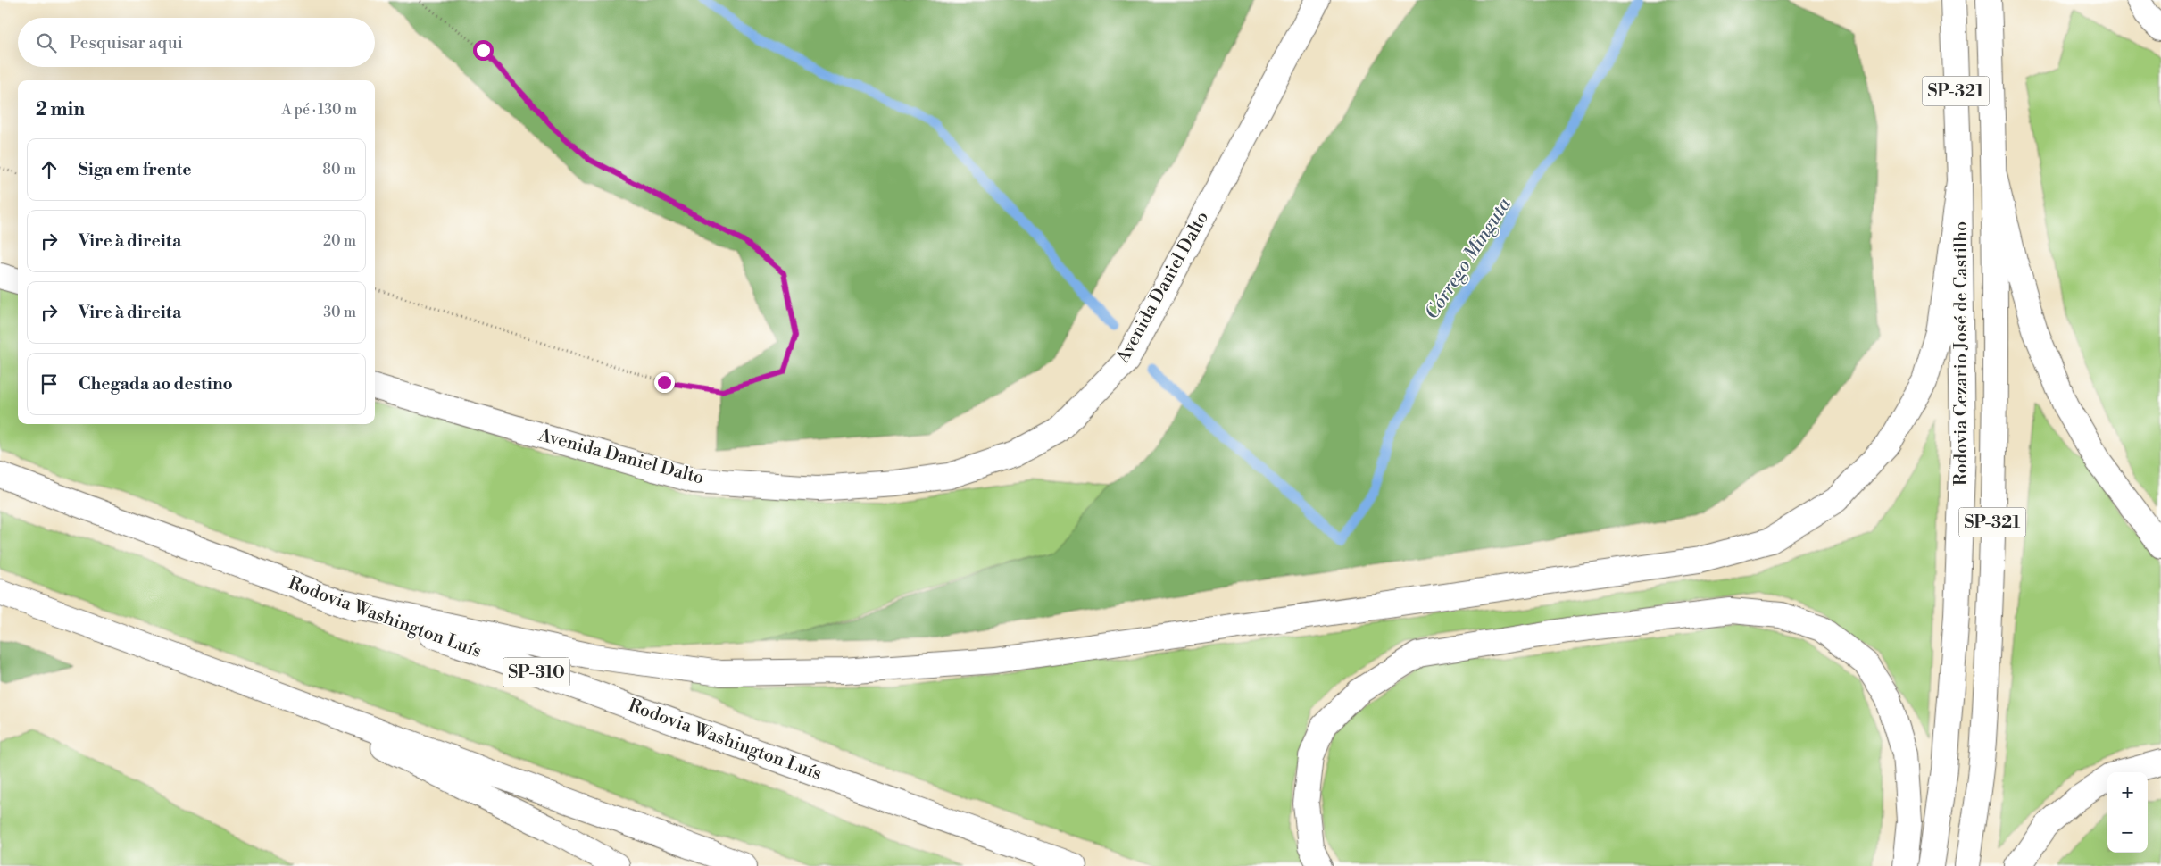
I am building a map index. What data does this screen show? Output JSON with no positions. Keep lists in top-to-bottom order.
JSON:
{
  "streets": {
    "main road": [
      "SP-321",
      "Avenida Daniel Dalto",
      "Rodovia Cezario José de Castilho",
      "Rodovia Washington Luís",
      "SP-310"
    ]
  },
  "water": ["Córrego Minguta"],
  "page": {
    "search": "Pesquisar aqui",
    "heading": ["2 min", "A pé · 130 m"],
    "list": [
      ["Siga em frente", "80 m"],
      ["Vire à direita", "20 m"],
      ["Vire à direita", "30 m"],
      "Chegada ao destino"
    ],
    "map_buttons": ["+", "−"]
  }
}
